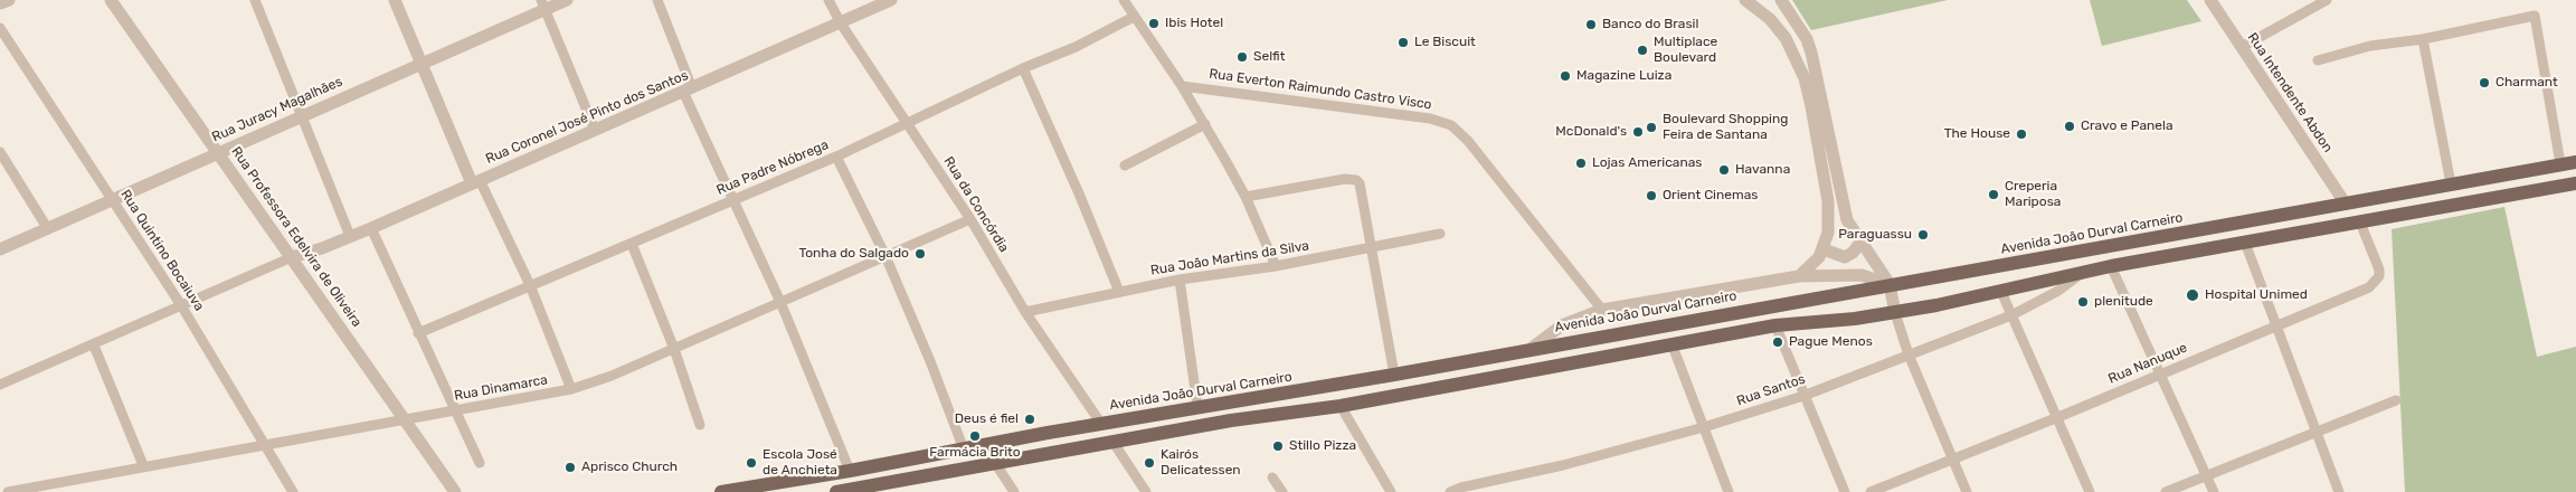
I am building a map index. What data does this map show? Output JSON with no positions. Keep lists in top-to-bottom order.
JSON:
{
  "streets": {
    "main road": ["Avenida João Durval Carneiro"],
    "street": [
      "Rua Everton Raimundo Castro Visco",
      "Rua Intendente Abdon",
      "Rua Juracy Magalhães",
      "Rua Coronel José Pinto dos Santos",
      "Rua Padre Nóbrega",
      "Rua da Concórdia",
      "Rua Professora Edelvira de Oliveira",
      "Rua Quintino Bocaiuva",
      "Rua João Martins da Silva",
      "Rua Nanuque",
      "Rua Dinamarca",
      "Rua Santos"
    ]
  },
  "crossings": [
    ["Rua Intendente Abdon", "Avenida João Durval Carneiro"],
    ["Rua Juracy Magalhães", "Rua Professora Edelvira de Oliveira"],
    ["Rua Juracy Magalhães", "Rua Quintino Bocaiuva"],
    ["Rua Coronel José Pinto dos Santos", "Rua da Concórdia"],
    ["Rua Coronel José Pinto dos Santos", "Rua Professora Edelvira de Oliveira"],
    ["Rua Padre Nóbrega", "Rua da Concórdia"],
    ["Rua da Concórdia", "Avenida João Durval Carneiro"],
    ["Rua da Concórdia", "Rua João Martins da Silva"],
    ["Rua da Concórdia", "Rua Dinamarca"],
    ["Rua Professora Edelvira de Oliveira", "Rua Dinamarca"],
    ["Rua Quintino Bocaiuva", "Rua Dinamarca"]
  ],
  "places": [
    "Ibis Hotel",
    "Banco do Brasil",
    "Le Biscuit",
    "Multiplace Boulevard",
    "Selfit",
    "Magazine Luiza",
    "Charmant",
    "Cravo e Panela",
    "Boulevard Shopping Feira de Santana",
    "McDonald's",
    "The House",
    "Lojas Americanas",
    "Havanna",
    "Creperia Mariposa",
    "Orient Cinemas",
    "Paraguassu",
    "Tonha do Salgado",
    "Hospital Unimed",
    "plenitude",
    "Pague Menos",
    "Deus é fiel",
    "Farmácia Brito",
    "Stillo Pizza",
    "Escola José de Anchieta",
    "Kairós Delicatessen",
    "Aprisco Church"
  ]
}
